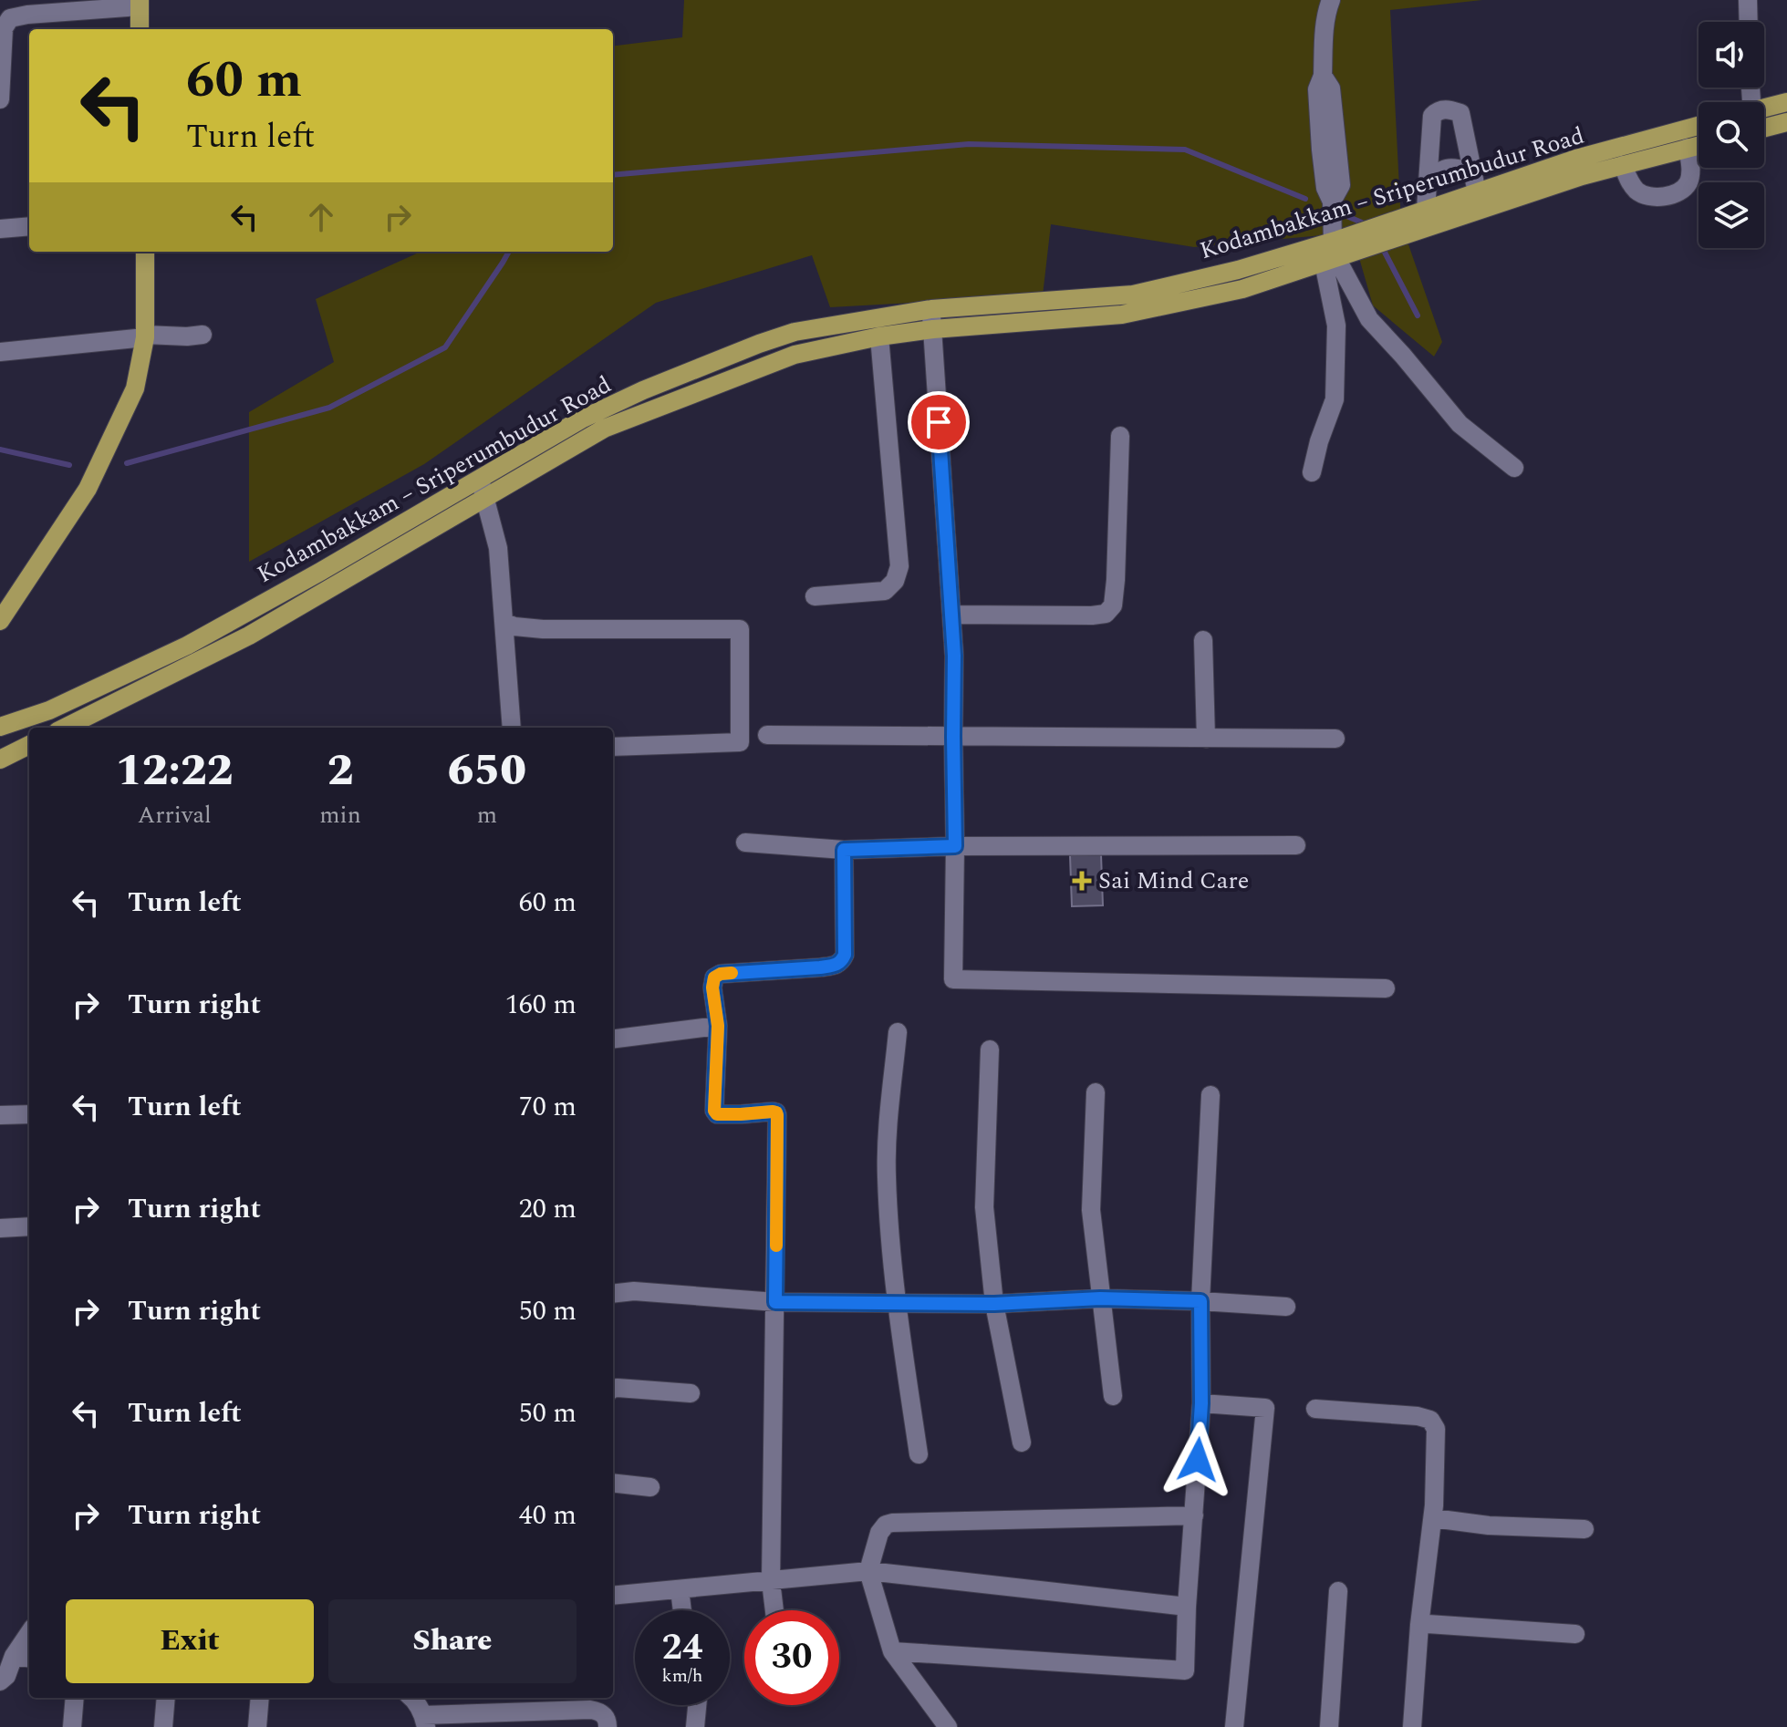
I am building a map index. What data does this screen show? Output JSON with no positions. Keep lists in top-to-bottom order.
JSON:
{
  "streets": {
    "main road": ["Kodambakkam – Sriperumbudur Road"]
  },
  "places": {
    "health": ["Sai Mind Care"]
  },
  "page": {
    "turn": ["60 m", "Turn left"],
    "eta": [
      "12:22",
      "Arrival",
      "2",
      "min",
      "650",
      "m"
    ],
    "list": [
      {
        "name": "Turn left",
        "value": "60 m"
      },
      {
        "name": "Turn right",
        "value": "160 m"
      },
      {
        "name": "Turn left",
        "value": "70 m"
      },
      {
        "name": "Turn right",
        "value": "20 m"
      },
      {
        "name": "Turn right",
        "value": "50 m"
      },
      {
        "name": "Turn left",
        "value": "50 m"
      },
      {
        "name": "Turn right",
        "value": "40 m"
      }
    ],
    "buttons": ["Exit", "Share"],
    "speed": "24 km/h",
    "limit": "30"
  }
}
